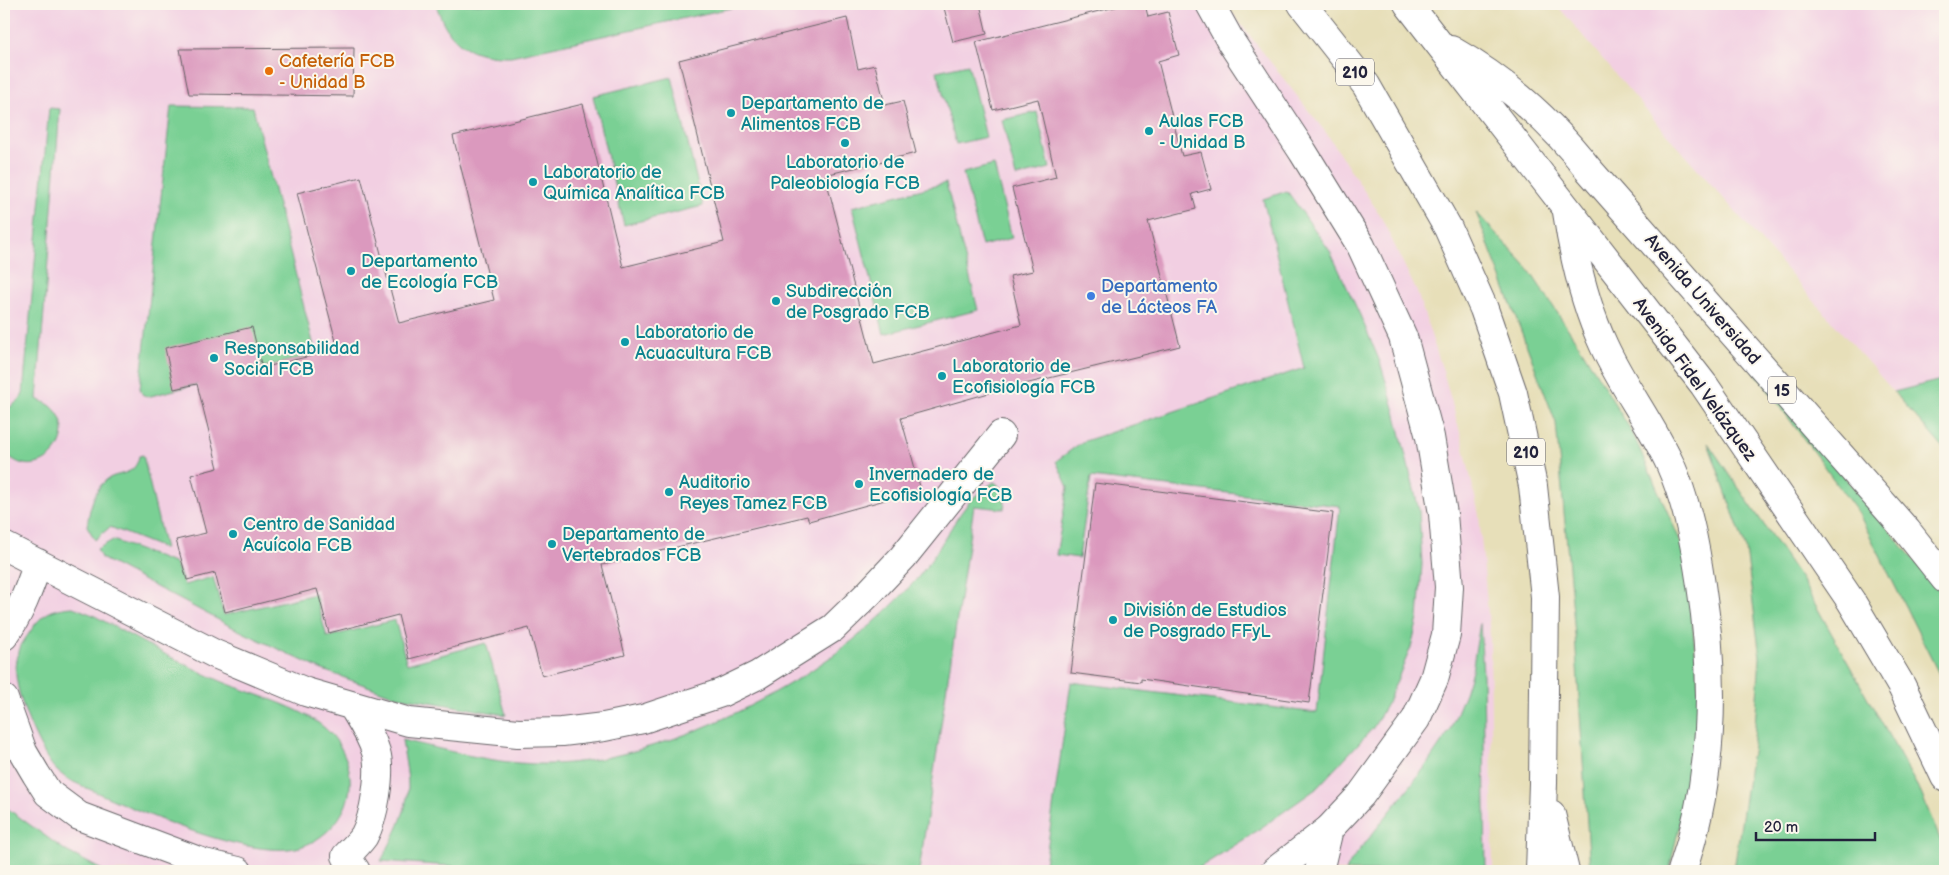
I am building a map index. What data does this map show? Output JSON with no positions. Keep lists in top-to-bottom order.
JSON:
{
  "streets": {
    "main road": [
      "210",
      "Avenida Universidad",
      "Avenida Fidel Velázquez",
      "15"
    ]
  },
  "crossings": [
    ["Avenida Universidad", "Avenida Fidel Velázquez"]
  ],
  "places": [
    "Cafetería FCB - Unidad B",
    "Departamento de Alimentos FCB",
    "Aulas FCB - Unidad B",
    "Laboratorio de Paleobiología FCB",
    "Laboratorio de Química Analítica FCB",
    "Departamento de Ecología FCB",
    "Departamento de Lácteos FA",
    "Subdirección de Posgrado FCB",
    "Laboratorio de Acuacultura FCB",
    "Responsabilidad Social FCB",
    "Laboratorio de Ecofisiología FCB",
    "Invernadero de Ecofisiología FCB",
    "Auditorio Reyes Tamez FCB",
    "Centro de Sanidad Acuícola FCB",
    "Departamento de Vertebrados FCB",
    "División de Estudios de Posgrado FFyL"
  ],
  "scale_bar": "20 m"
}
